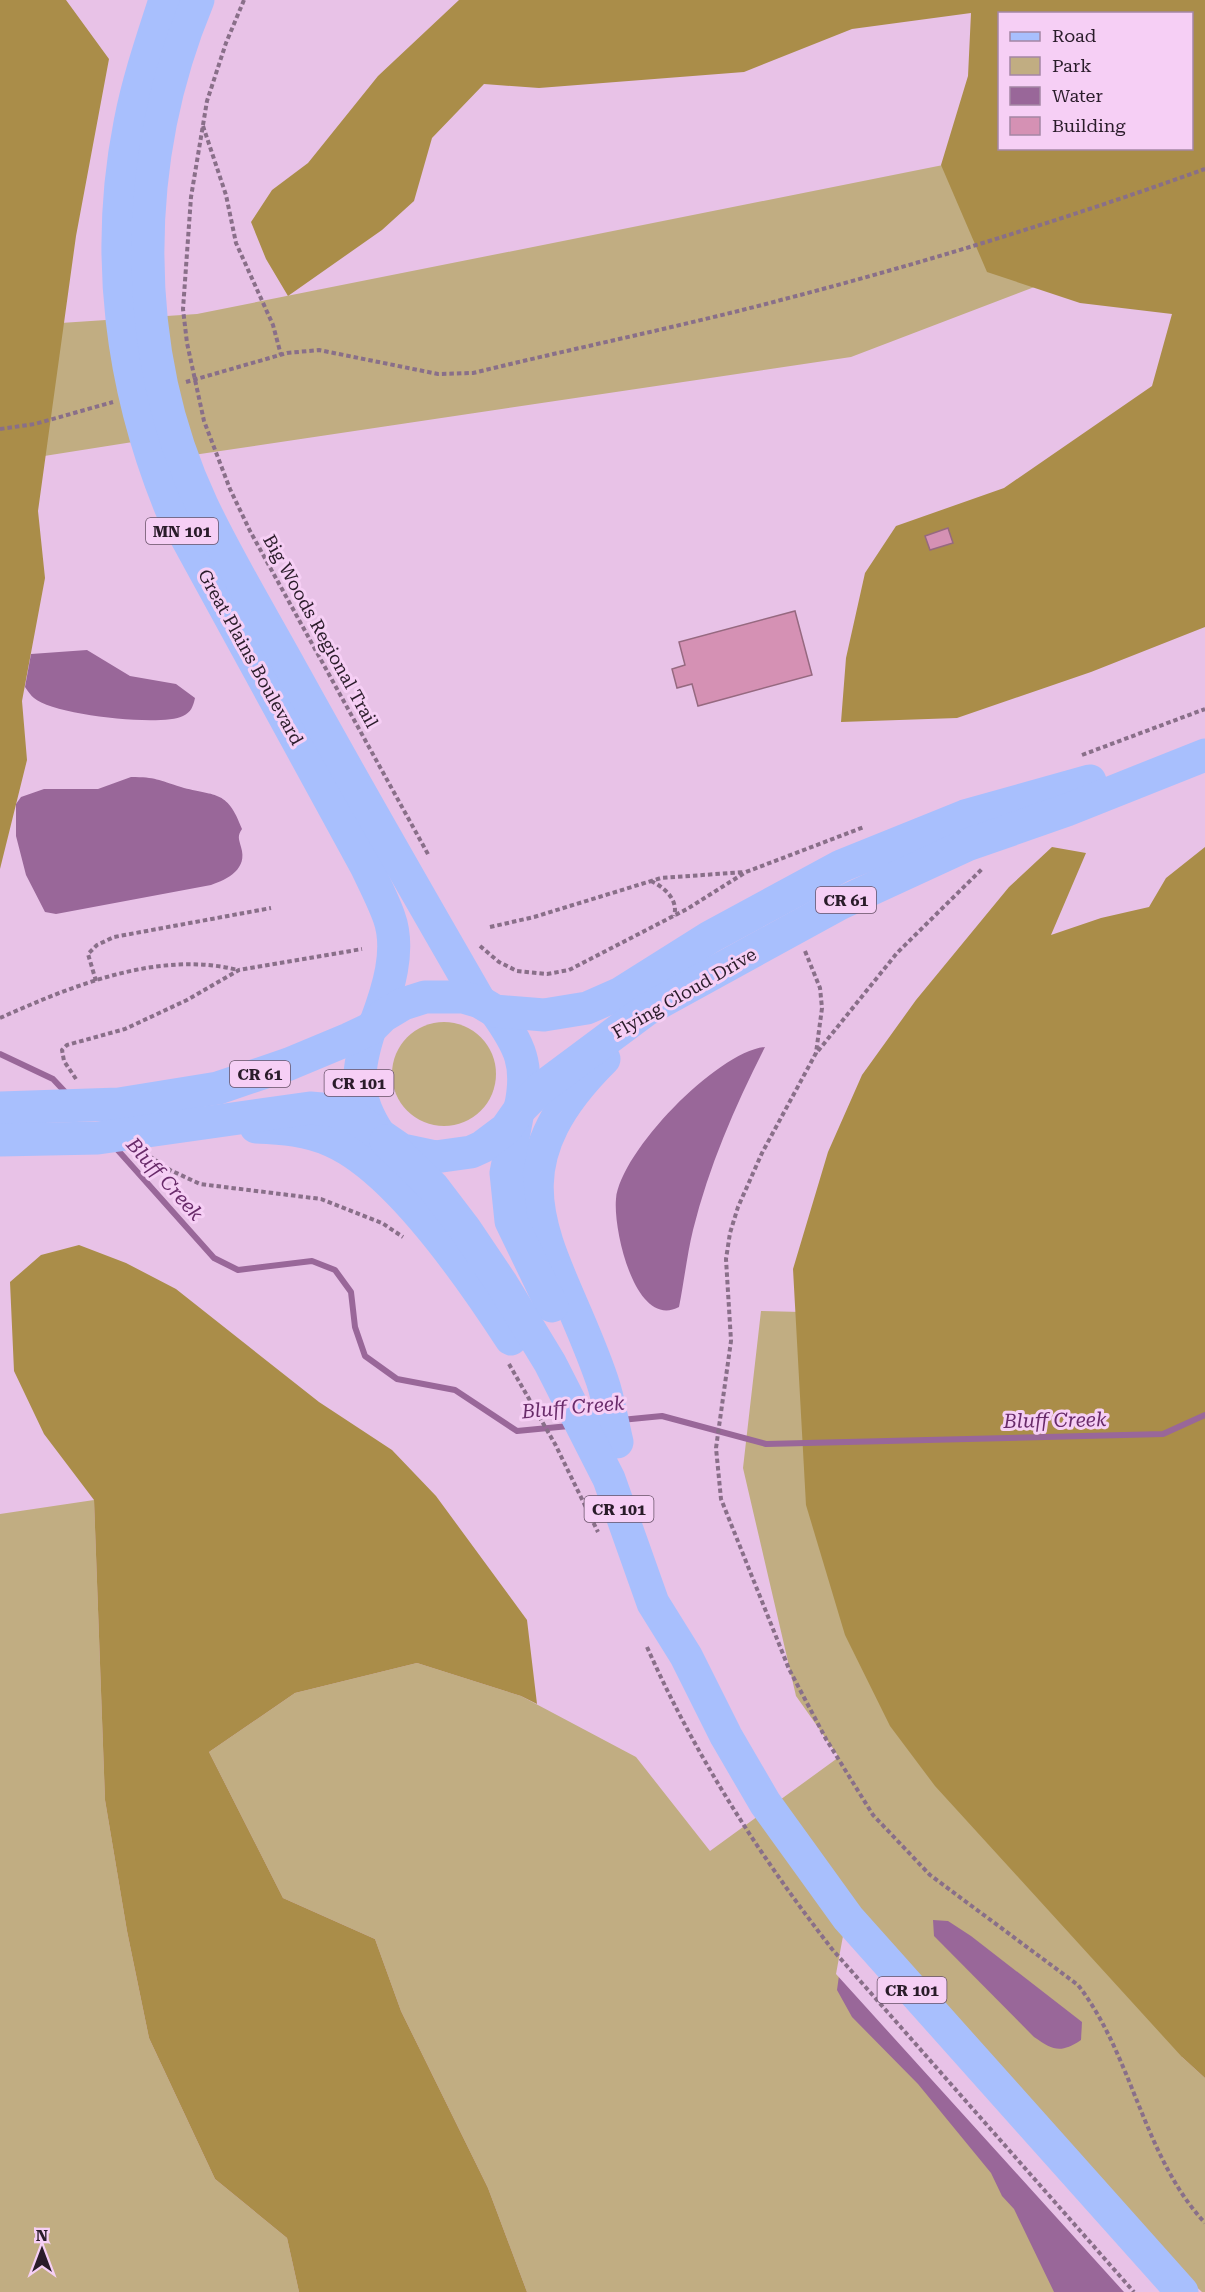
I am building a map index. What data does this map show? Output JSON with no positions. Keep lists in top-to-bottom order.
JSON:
{
  "streets": {
    "main road": [
      "MN 101",
      "Great Plains Boulevard",
      "CR 61",
      "Flying Cloud Drive",
      "CR 101"
    ],
    "path": ["Big Woods Regional Trail"]
  },
  "crossings": [
    ["Great Plains Boulevard", "Flying Cloud Drive"],
    ["Great Plains Boulevard", "CR 101"],
    ["Flying Cloud Drive", "CR 101"]
  ],
  "water": ["Bluff Creek"],
  "legend": [
    "Road",
    "Park",
    "Water",
    "Building"
  ],
  "north": "top"
}
